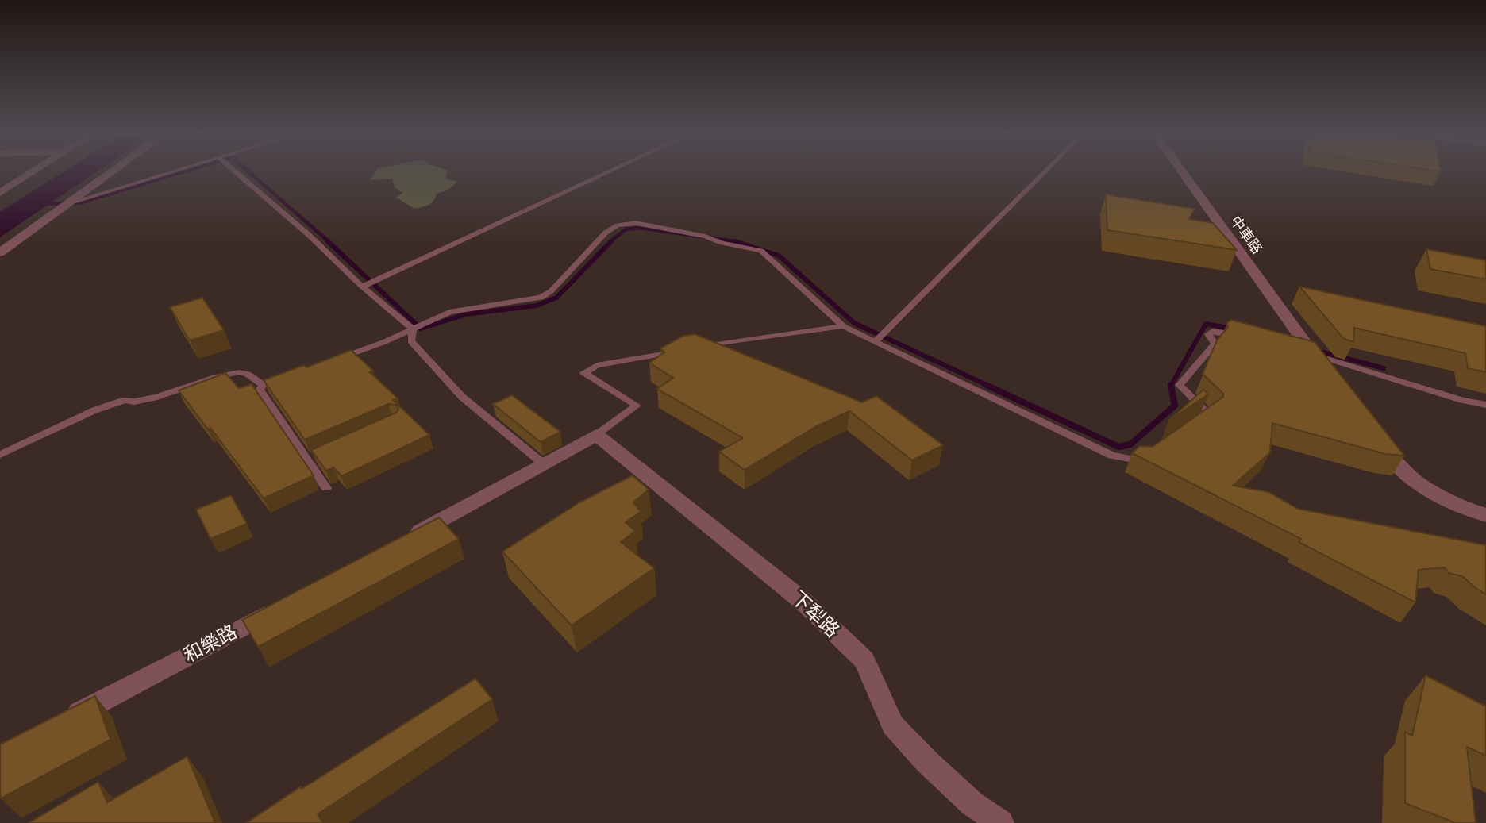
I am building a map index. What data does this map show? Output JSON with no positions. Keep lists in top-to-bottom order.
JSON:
{
  "streets": {
    "street": ["中車路", "下犁路", "和樂路"]
  }
}
